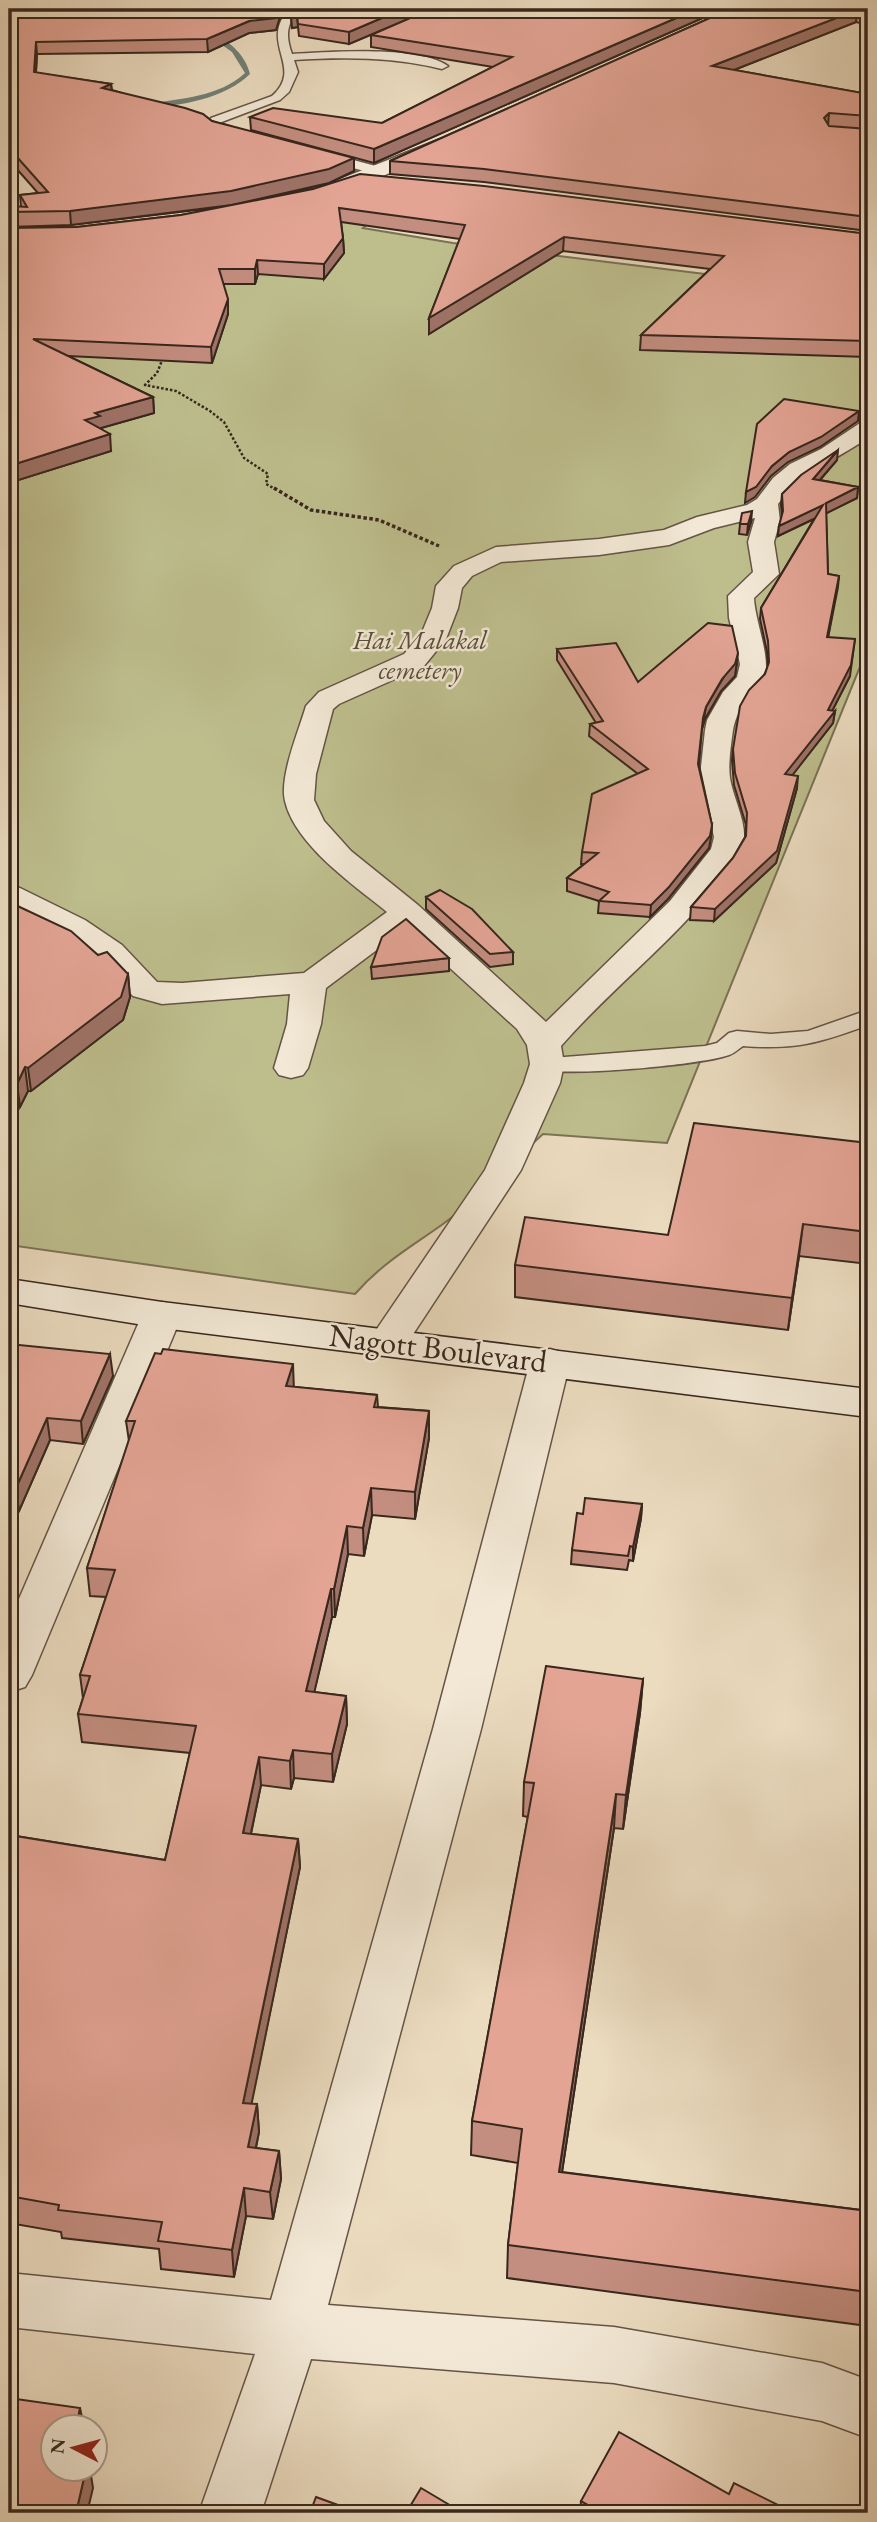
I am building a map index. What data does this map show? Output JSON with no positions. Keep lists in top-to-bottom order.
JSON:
{
  "streets": {
    "street": ["Nagott Boulevard"]
  },
  "parks": ["Hai Malakal cemetery"],
  "north": "left"
}
